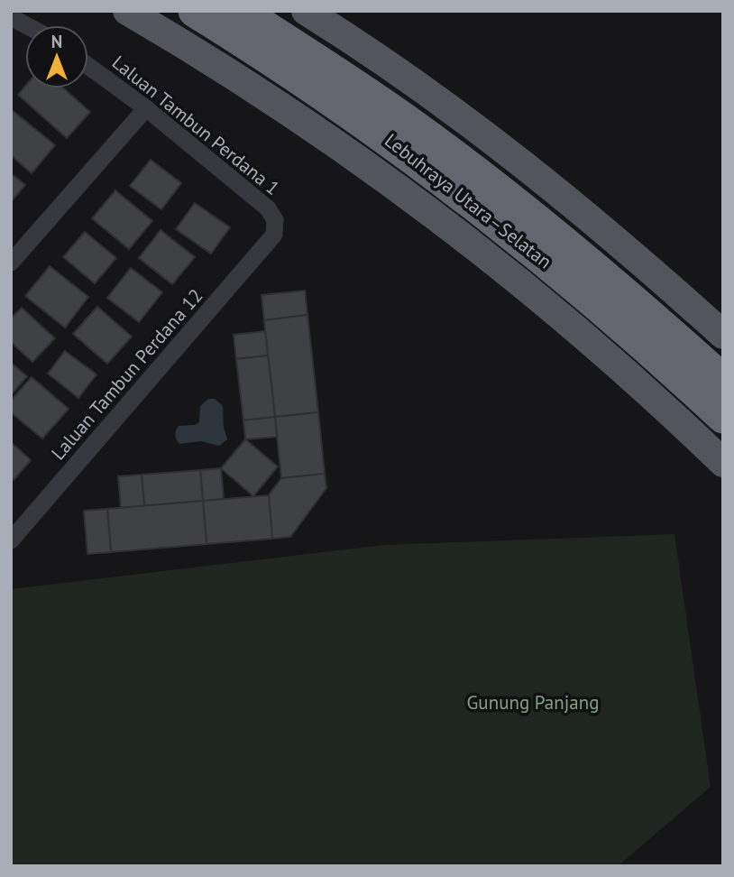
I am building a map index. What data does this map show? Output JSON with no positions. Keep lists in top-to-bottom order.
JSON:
{
  "streets": {
    "highway": ["Lebuhraya Utara–Selatan"],
    "street": ["Laluan Tambun Perdana 1", "Laluan Tambun Perdana 12"]
  },
  "crossings": [
    ["Laluan Tambun Perdana 1", "Laluan Tambun Perdana 12"]
  ],
  "parks": ["Gunung Panjang"],
  "north": "top"
}
